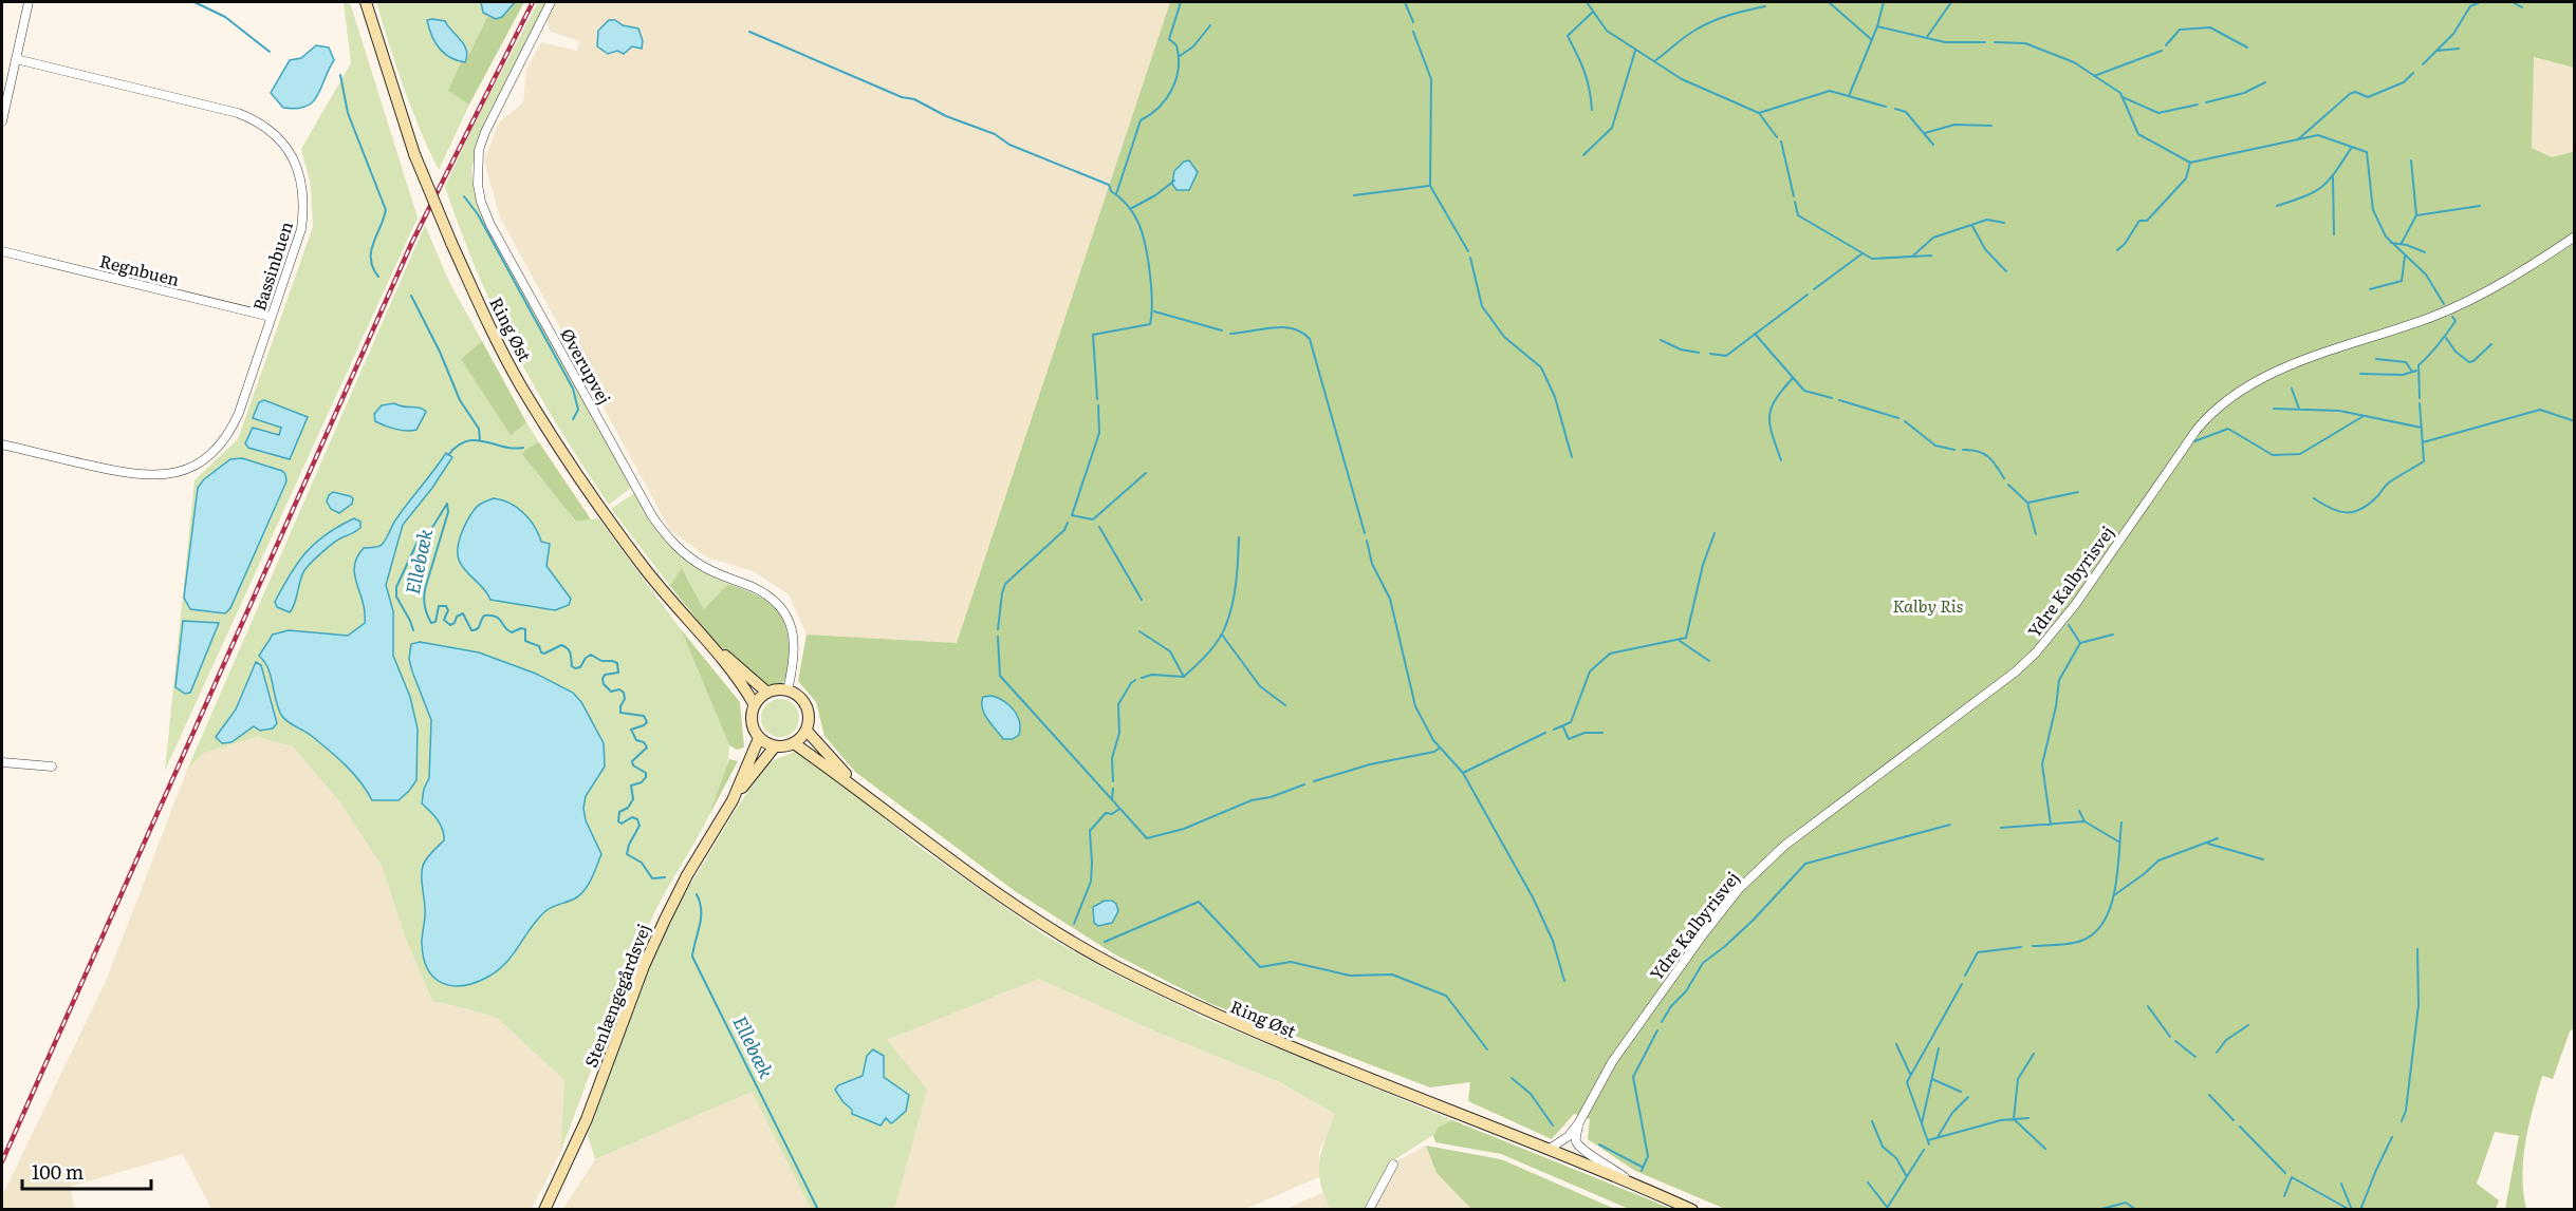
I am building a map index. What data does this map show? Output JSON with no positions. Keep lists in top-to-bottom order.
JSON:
{
  "streets": {
    "main road": ["Ring Øst", "Stenlængegårdsvej"],
    "street": [
      "Bassinbuen",
      "Regnbuen",
      "Øverupvej",
      "Ydre Kalbyrisvej"
    ]
  },
  "crossings": [
    ["Bassinbuen", "Regnbuen"],
    ["Ring Øst", "Øverupvej"],
    ["Ring Øst", "Ydre Kalbyrisvej"],
    ["Ring Øst", "Stenlængegårdsvej"],
    ["Øverupvej", "Stenlængegårdsvej"]
  ],
  "water": ["Ellebæk"],
  "parks": ["Kalby Ris"],
  "scale_bar": "100 m"
}
